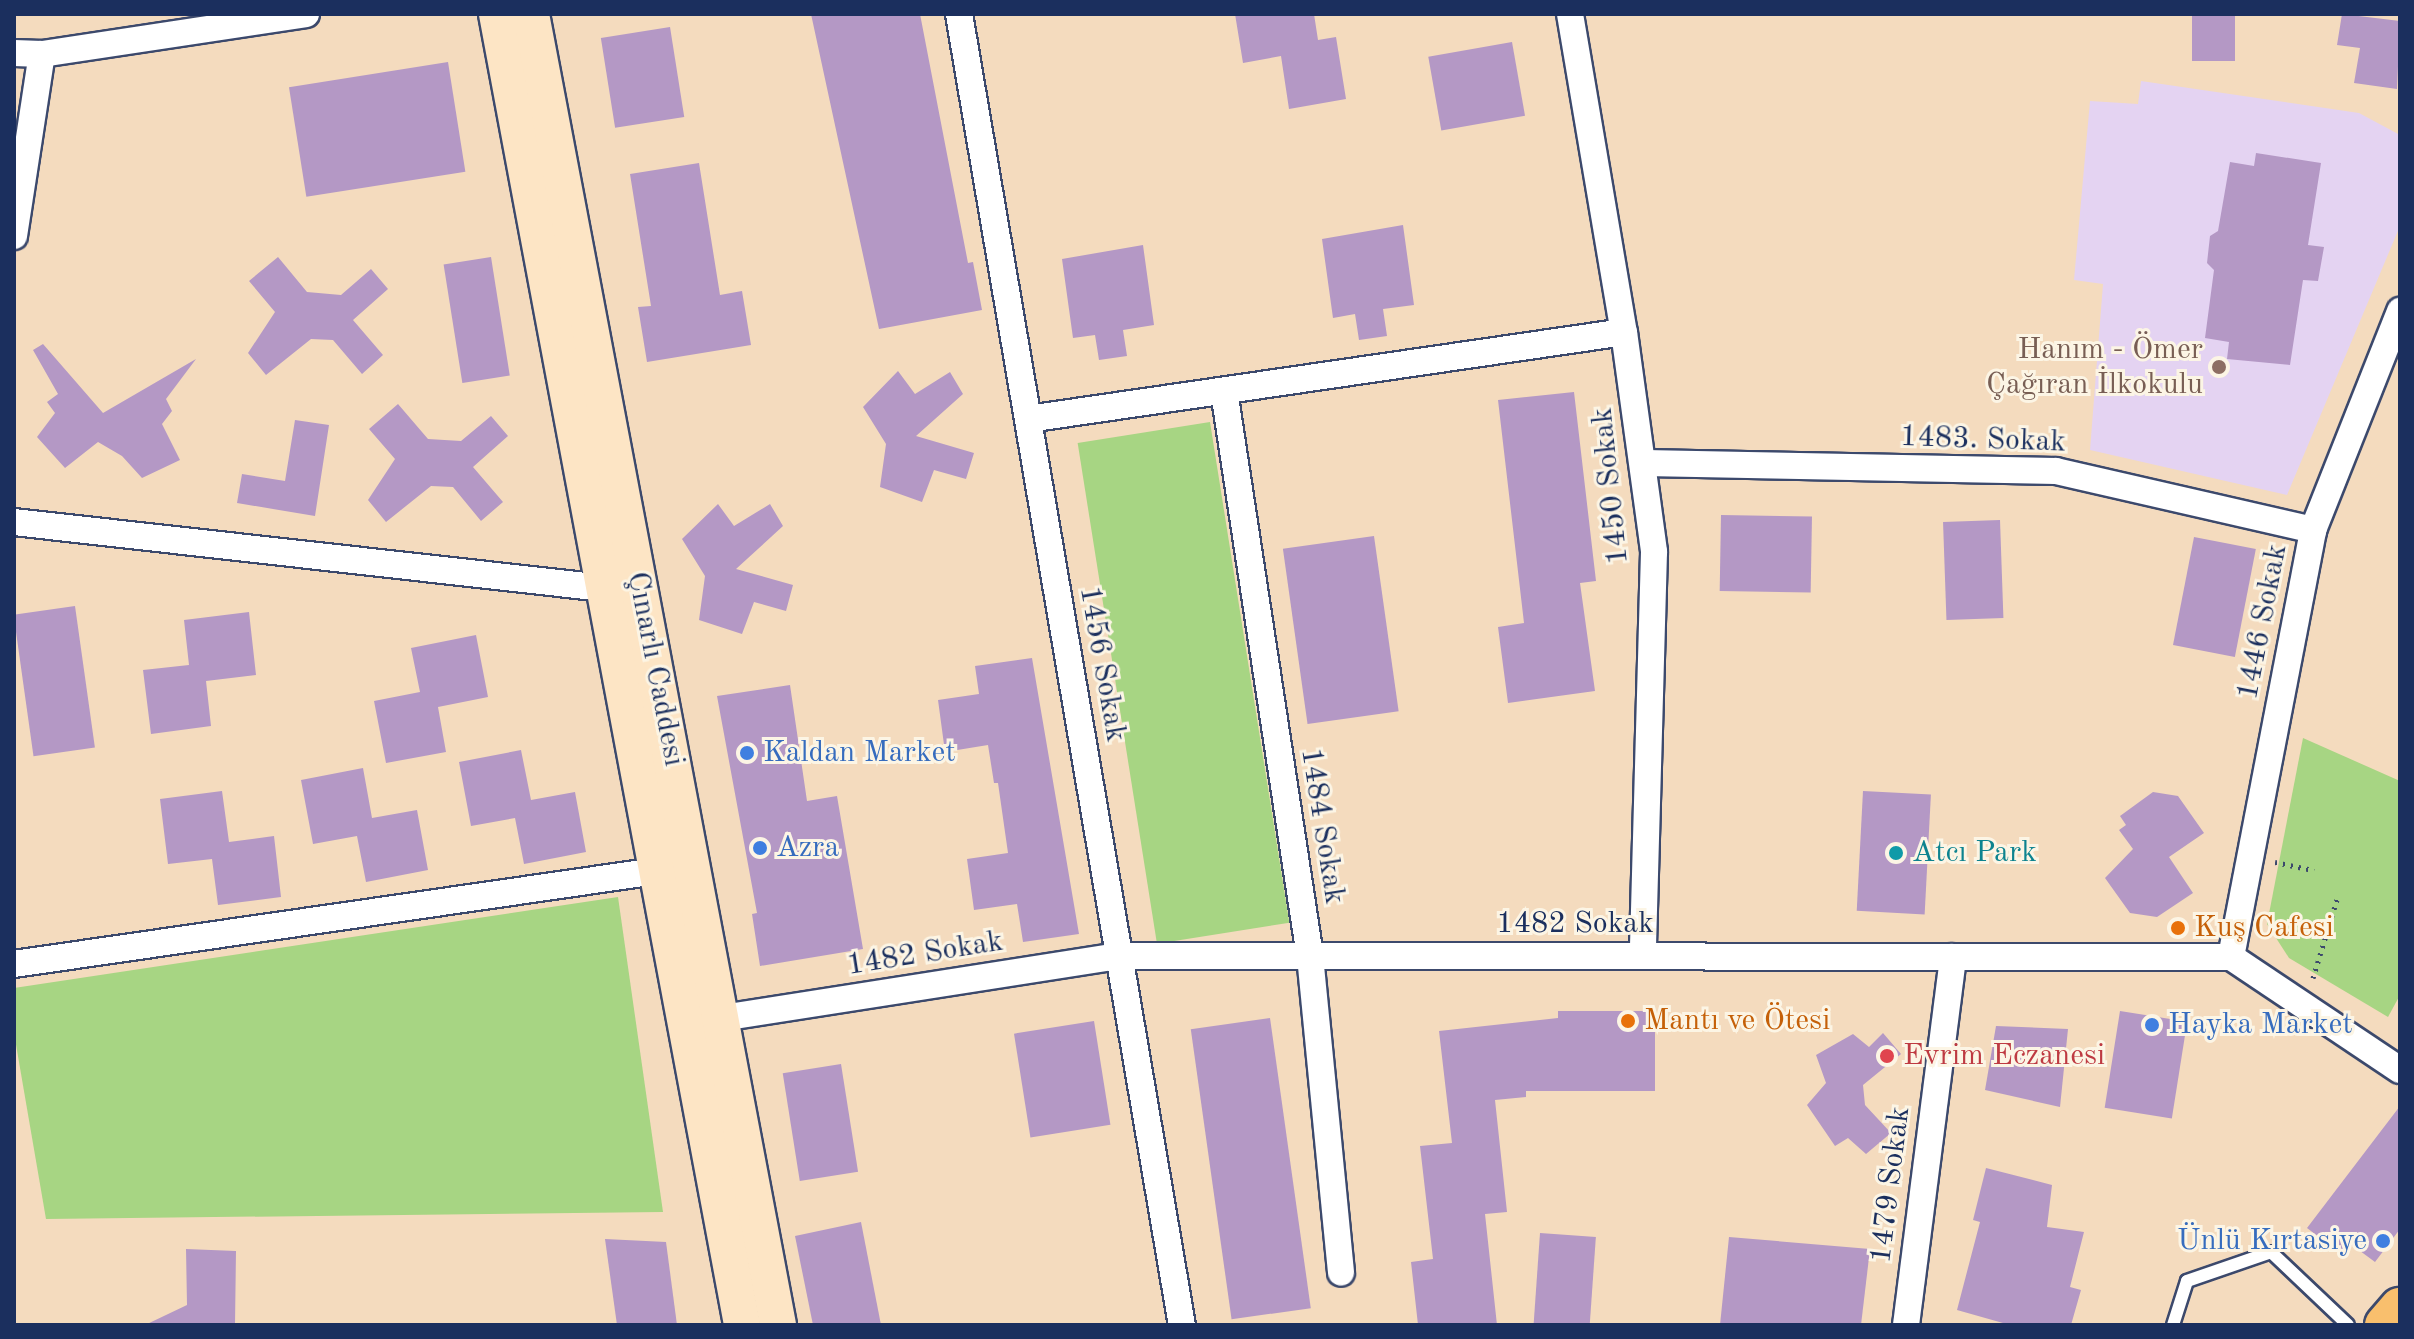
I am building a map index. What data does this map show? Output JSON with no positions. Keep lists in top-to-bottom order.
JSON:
{
  "streets": {
    "main road": ["Çınarlı Caddesi"],
    "street": [
      "1483. Sokak",
      "1450 Sokak",
      "1446 Sokak",
      "1456 Sokak",
      "1484 Sokak",
      "1482 Sokak",
      "1479 Sokak"
    ]
  },
  "crossings": [
    ["1483. Sokak", "1450 Sokak"],
    ["1483. Sokak", "1446 Sokak"],
    ["1450 Sokak", "1482 Sokak"],
    ["1446 Sokak", "1482 Sokak"],
    ["1456 Sokak", "1482 Sokak"],
    ["Çınarlı Caddesi", "1482 Sokak"],
    ["1484 Sokak", "1482 Sokak"],
    ["1482 Sokak", "1479 Sokak"]
  ],
  "places": [
    "Hanım - Ömer Çağıran İlkokulu",
    "Kaldan Market",
    "Azra",
    "Atcı Park",
    "Kuş Cafesi",
    "Mantı ve Ötesi",
    "Hayka Market",
    "Evrim Eczanesi",
    "Ünlü Kırtasiye"
  ]
}
